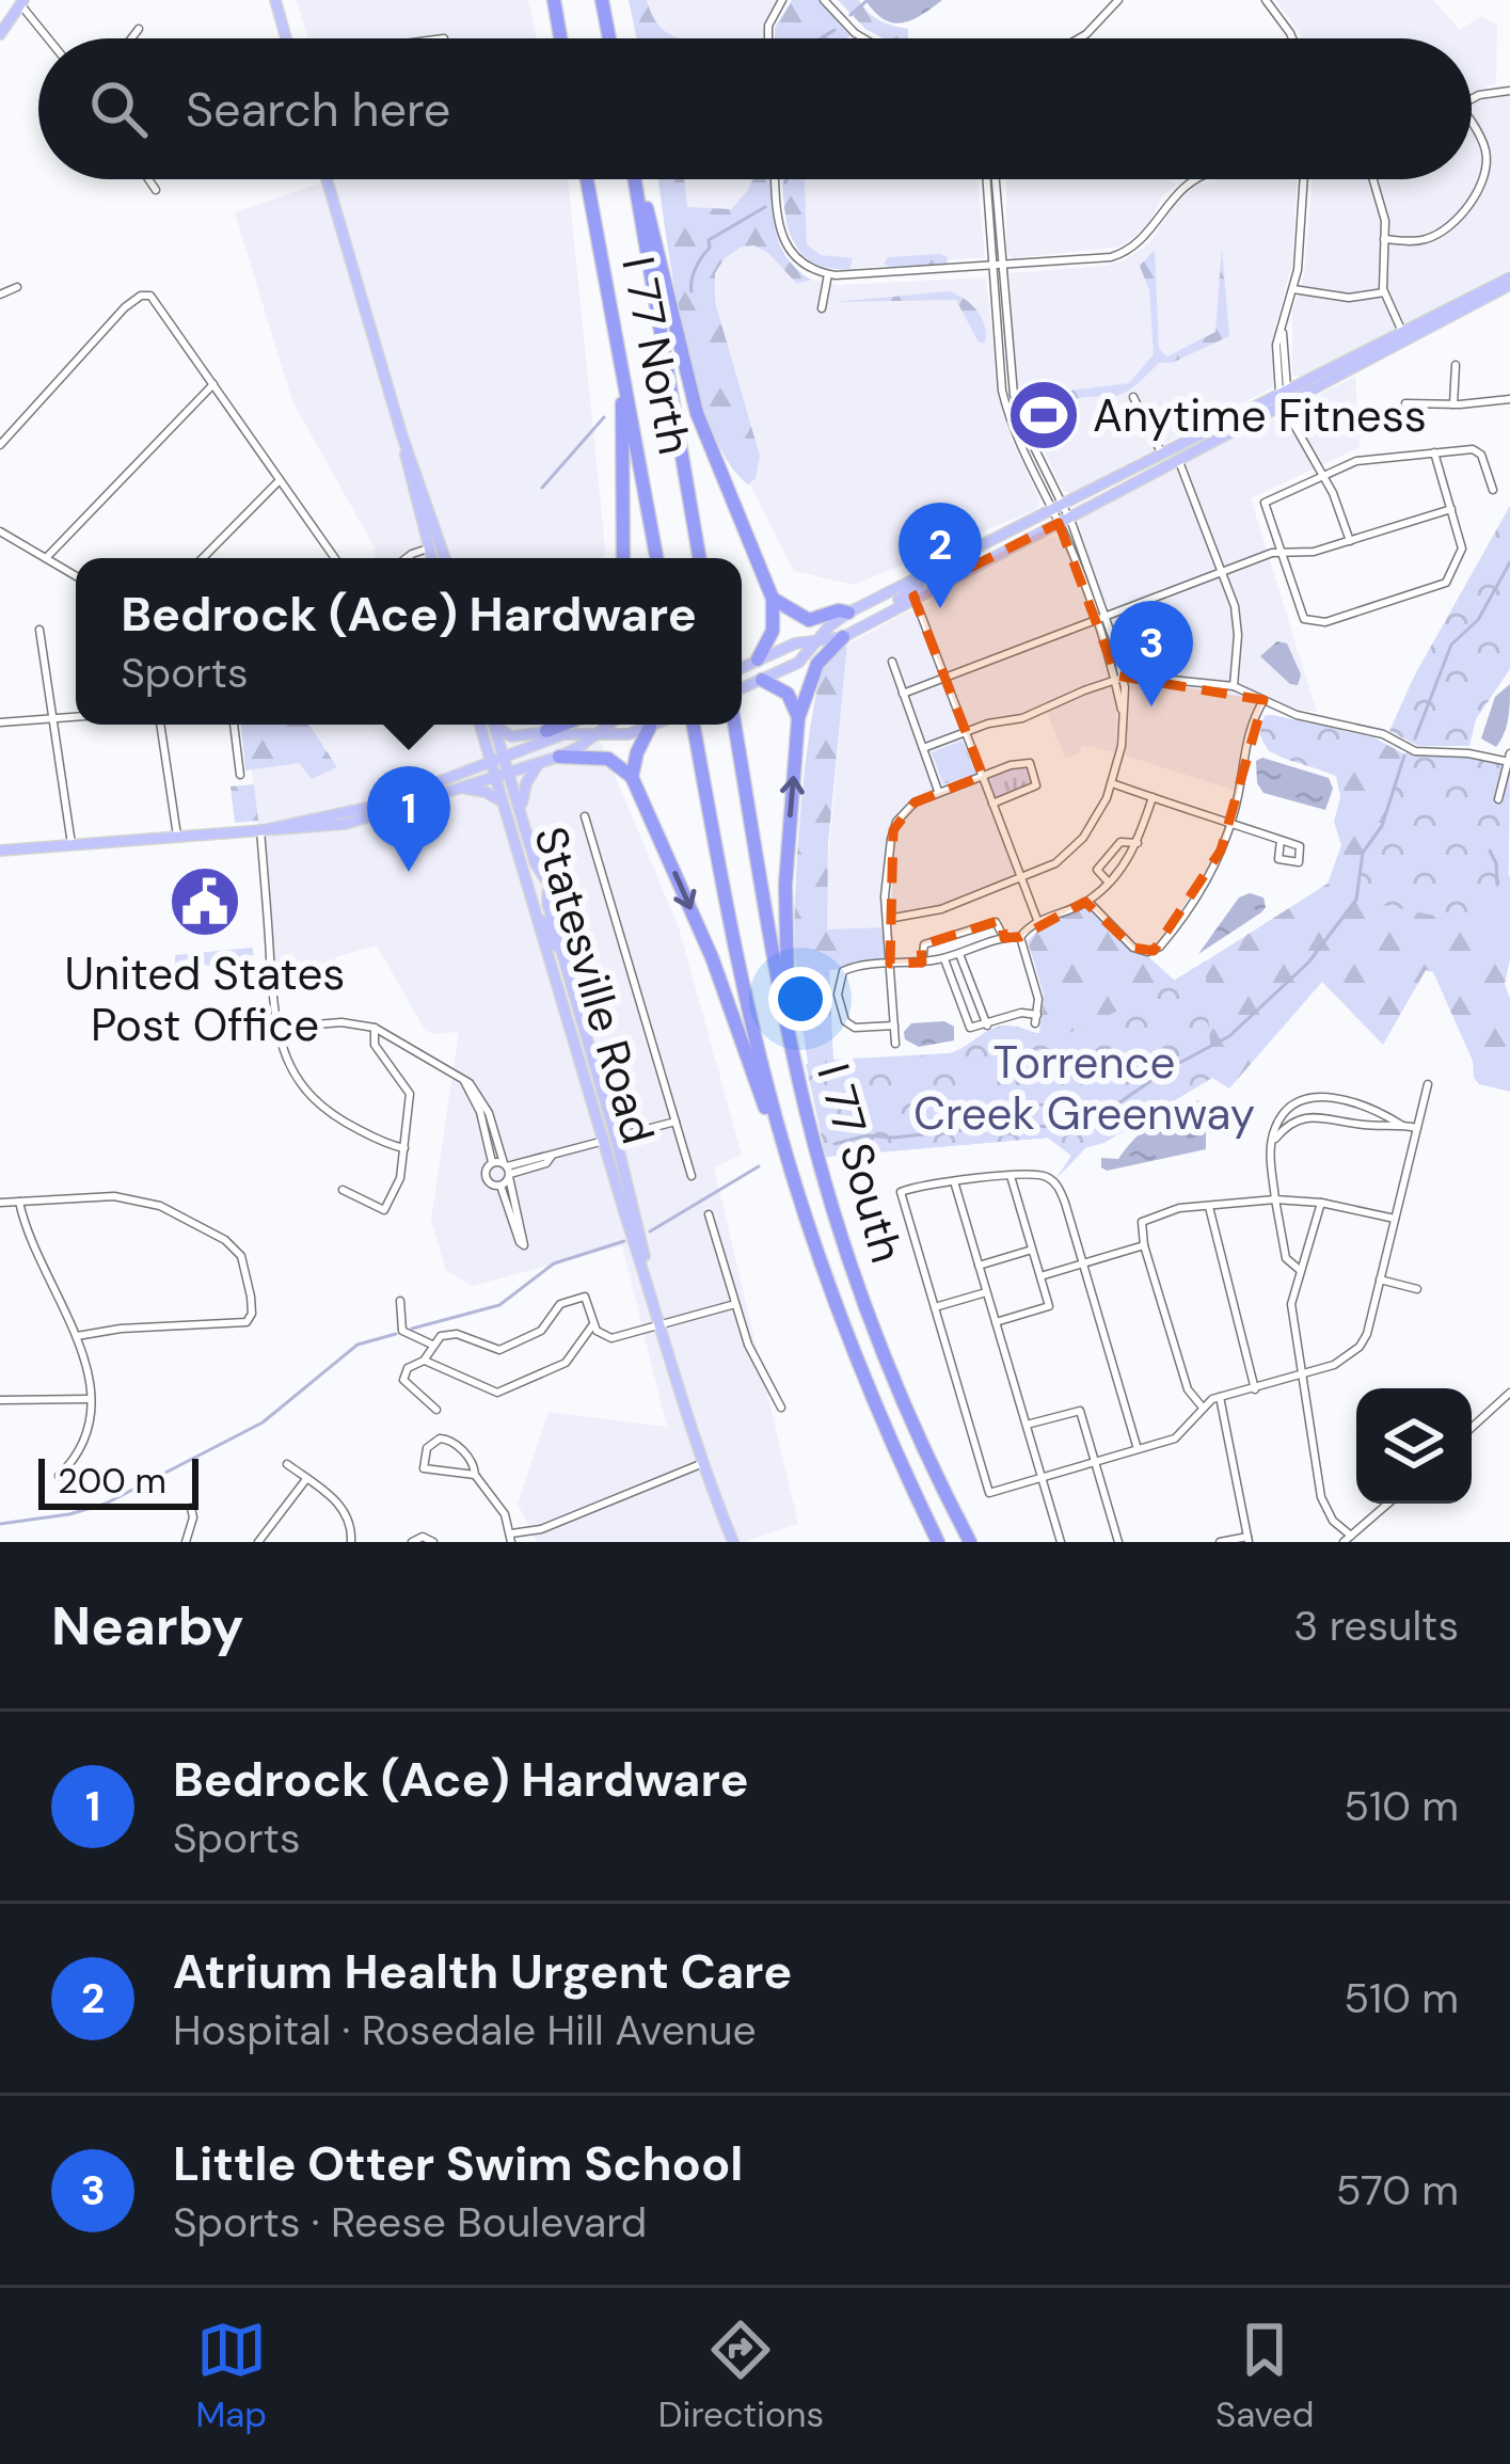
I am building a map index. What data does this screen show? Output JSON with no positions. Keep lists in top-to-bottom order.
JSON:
{
  "streets": {
    "highway": ["I 77 North", "I 77 South"],
    "main road": ["Statesville Road"]
  },
  "parks": ["Torrence Creek Greenway"],
  "places": {
    "sports": ["Anytime Fitness"],
    "public building": ["United States Post Office"]
  },
  "scale_bar": "200 m",
  "page": {
    "search": "Search here",
    "pins": ["2", "3", "1"],
    "popup": ["Bedrock (Ace) Hardware", "Sports"],
    "scale": "200 m",
    "heading": ["Nearby", "3 results"],
    "list": [
      {
        "mark": "1",
        "name": "Bedrock (Ace) Hardware",
        "note": "Sports",
        "value": "510 m"
      },
      {
        "mark": "2",
        "name": "Atrium Health Urgent Care",
        "note": "Hospital · Rosedale Hill Avenue",
        "value": "510 m"
      },
      {
        "mark": "3",
        "name": "Little Otter Swim School",
        "note": "Sports · Reese Boulevard",
        "value": "570 m"
      }
    ],
    "nav": ["Map", "Directions", "Saved"]
  }
}
